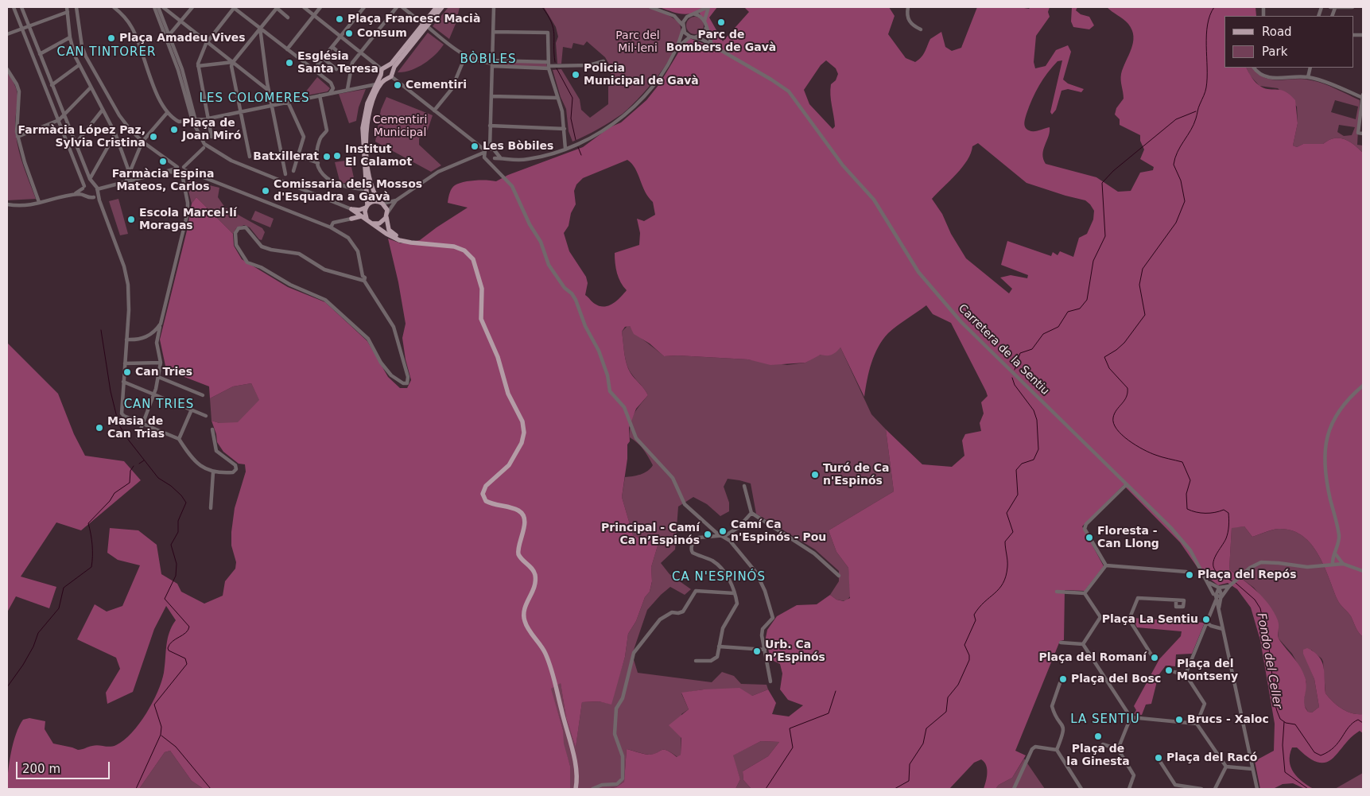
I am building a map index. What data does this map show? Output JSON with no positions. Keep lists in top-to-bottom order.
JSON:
{
  "streets": {
    "street": ["Carretera de la Sentiu"]
  },
  "districts": [
    "CAN TINTORER",
    "BÒBILES",
    "LES COLOMERES",
    "CAN TRIES",
    "CA N'ESPINÓS",
    "LA SENTIU"
  ],
  "water": ["Fondo del Celler"],
  "parks": ["Parc del Mil·leni", "Cementiri Municipal"],
  "places": [
    "Plaça Francesc Macià",
    "Parc de Bombers de Gavà",
    "Consum",
    "Plaça Amadeu Vives",
    "Església Santa Teresa",
    "Policia Municipal de Gavà",
    "Cementiri",
    "Plaça de Joan Miró",
    "Farmàcia López Paz, Sylvia Cristina",
    "Les Bòbiles",
    "Institut El Calamot",
    "Batxillerat",
    "Farmàcia Espina Mateos, Carlos",
    "Comissaria dels Mossos d'Esquadra a Gavà",
    "Escola Marcel·lí Moragas",
    "Can Tries",
    "Masia de Can Trias",
    "Turó de Ca n'Espinós",
    "Camí Ca n'Espinós - Pou",
    "Principal - Camí Ca n’Espinós",
    "Floresta - Can Llong",
    "Plaça del Repós",
    "Plaça La Sentiu",
    "Urb. Ca n’Espinós",
    "Plaça del Romaní",
    "Plaça del Montseny",
    "Plaça del Bosc",
    "Brucs - Xaloc",
    "Plaça de la Ginesta",
    "Plaça del Racó"
  ],
  "legend": ["Road", "Park"],
  "scale_bar": "200 m"
}
